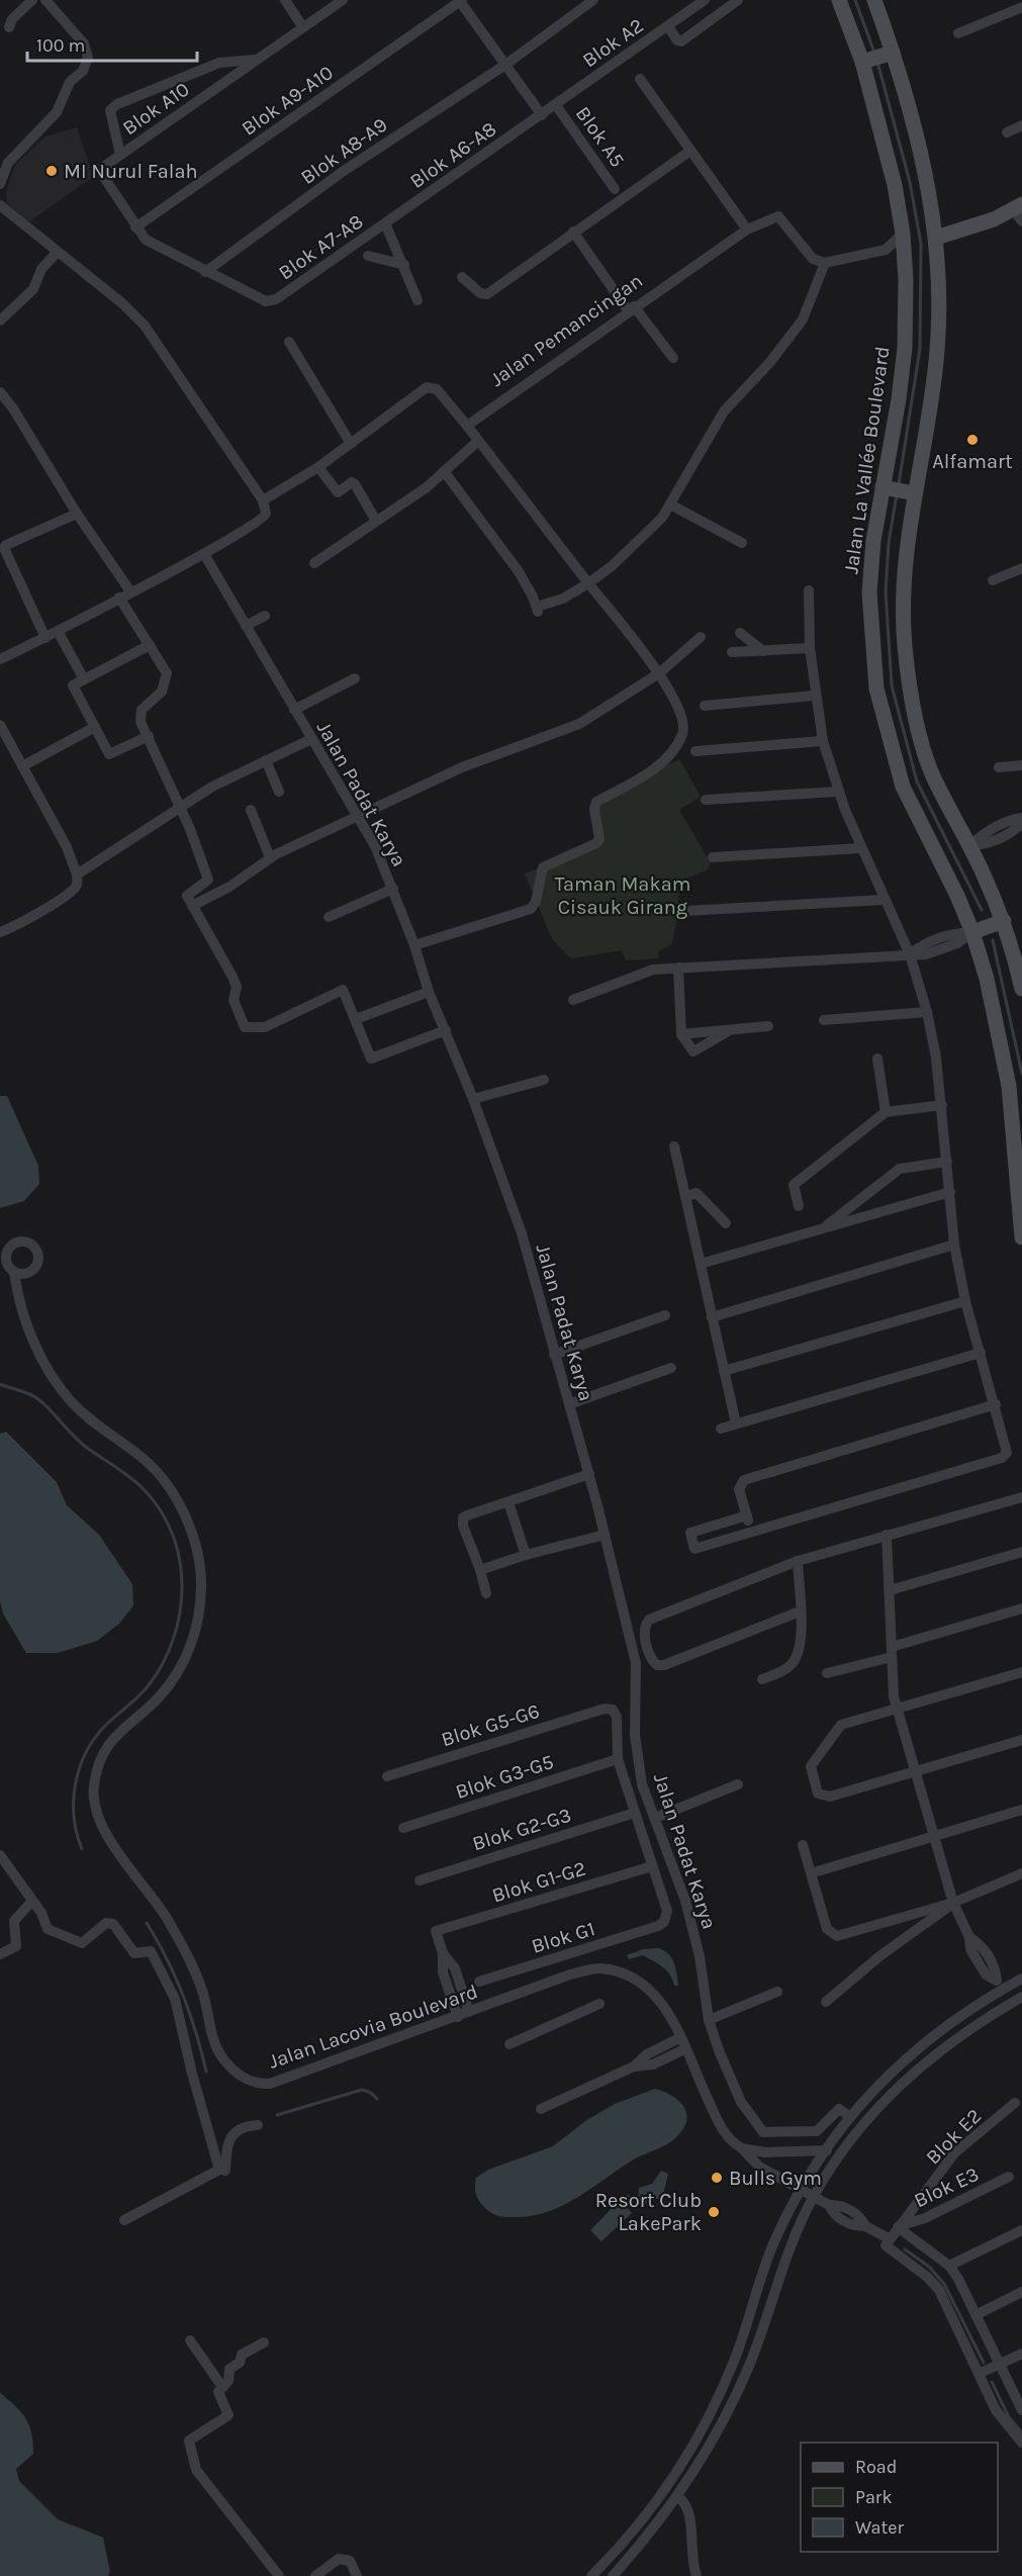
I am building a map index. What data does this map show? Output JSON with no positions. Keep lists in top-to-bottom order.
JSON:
{
  "streets": {
    "street": [
      "Blok A2",
      "Blok A9-A10",
      "Blok A10",
      "Blok A5",
      "Blok A8-A9",
      "Blok A6-A8",
      "Blok A7-A8",
      "Jalan Pemancingan",
      "Jalan La Vallée Boulevard",
      "Jalan Padat Karya",
      "Blok G5-G6",
      "Blok G3-G5",
      "Blok G2-G3",
      "Blok G1-G2",
      "Blok G1",
      "Jalan Lacovia Boulevard",
      "Blok E2",
      "Blok E3"
    ]
  },
  "crossings": [
    ["Blok A2", "Blok A5"],
    ["Blok A2", "Blok A6-A8"],
    ["Blok A9-A10", "Blok A10"],
    ["Blok A8-A9", "Blok A7-A8"],
    ["Blok A6-A8", "Blok A7-A8"],
    ["Blok G5-G6", "Blok G3-G5"],
    ["Blok G1-G2", "Blok G1"],
    ["Jalan Lacovia Boulevard", "Blok E2"],
    ["Blok E2", "Blok E3"]
  ],
  "parks": ["Taman Makam Cisauk Girang"],
  "places": [
    "MI Nurul Falah",
    "Alfamart",
    "Bulls Gym",
    "Resort Club LakePark"
  ],
  "legend": ["Road", "Park", "Water"],
  "scale_bar": "100 m"
}
